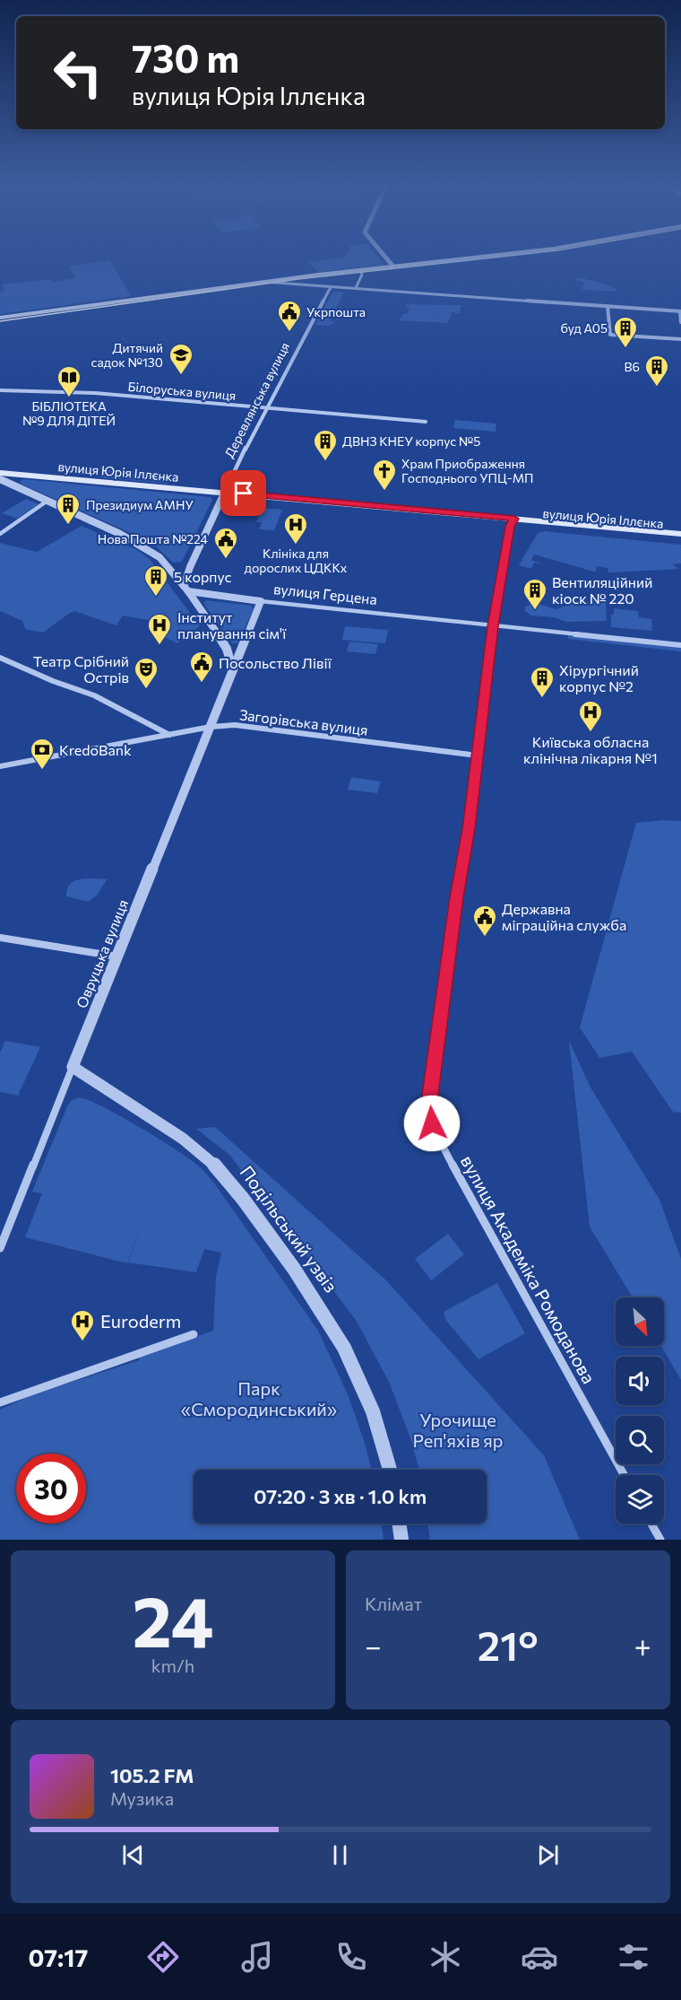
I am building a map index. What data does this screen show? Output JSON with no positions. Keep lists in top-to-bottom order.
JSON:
{
  "streets": {
    "main road": ["вулиця Юрія Іллєнка"],
    "street": [
      "Білоруська вулиця",
      "Деревлянська вулиця",
      "вулиця Герцена",
      "Загорівська вулиця",
      "Овруцька вулиця",
      "Подільський узвіз",
      "вулиця Академіка Ромоданова"
    ]
  },
  "crossings": [
    ["Білоруська вулиця", "Деревлянська вулиця"],
    ["Деревлянська вулиця", "вулиця Юрія Іллєнка"],
    ["Деревлянська вулиця", "вулиця Герцена"],
    ["вулиця Юрія Іллєнка", "вулиця Академіка Ромоданова"],
    ["вулиця Герцена", "Овруцька вулиця"],
    ["вулиця Герцена", "вулиця Академіка Ромоданова"],
    ["Загорівська вулиця", "Овруцька вулиця"],
    ["Загорівська вулиця", "вулиця Академіка Ромоданова"],
    ["Овруцька вулиця", "Подільський узвіз"]
  ],
  "parks": ["Парк «Смородинський»", "Урочище Реп'яхів яр"],
  "places": {
    "public building": [
      "Укрпошта",
      "Нова Пошта №224",
      "Посольство Лівії",
      "Державна міграційна служба"
    ],
    "building": [
      "буд А05",
      "B6",
      "ДВНЗ КНЕУ корпус №5",
      "Президиум АМНУ",
      "5 корпус",
      "Вентиляційний кіоск № 220",
      "Хірургічний корпус №2"
    ],
    "school or university": ["Дитячий садок №130"],
    "library": ["БІБЛІОТЕКА №9 ДЛЯ ДІТЕЙ"],
    "church": ["Храм Приображення Господнього УПЦ-МП"],
    "hospital": [
      "Клініка для дорослих ЦДККх",
      "Інститут планування сім'ї",
      "Київська обласна клінічна лікарня №1",
      "Euroderm"
    ],
    "theatre": ["Театр Срібний Острів"],
    "bank": ["KredoBank"]
  },
  "north": "bottom right",
  "page": {
    "turn": ["730 m", "вулиця Юрія Іллєнка"],
    "limit": "30",
    "trip": "07:20 · 3 хв · 1.0 km",
    "tile": [
      ["24", "km/h"],
      "Клімат"
    ],
    "heat": ["−", "21°", "+"],
    "song": ["105.2 FM", "Музика"],
    "tabs": "07:17"
  }
}
